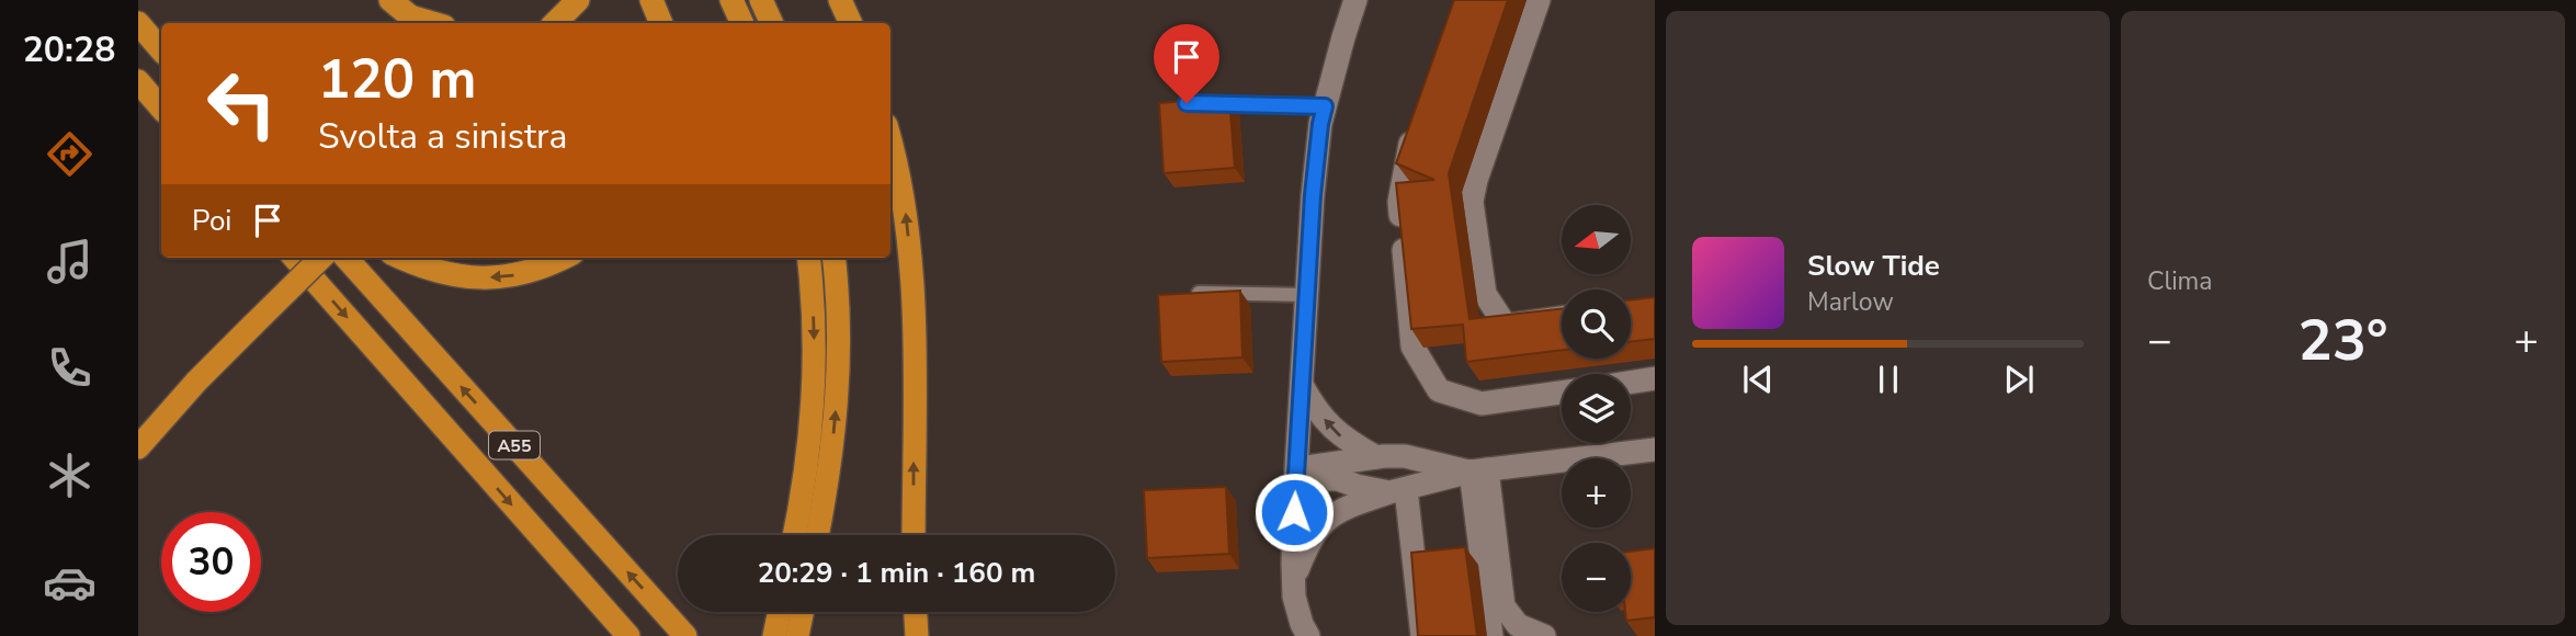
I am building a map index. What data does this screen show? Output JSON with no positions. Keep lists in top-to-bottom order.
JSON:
{
  "streets": {
    "highway": ["A55"]
  },
  "north": "left",
  "page": {
    "tabs": "20:28",
    "tile": "Clima",
    "turn": ["120 m", "Svolta a sinistra"],
    "then": "Poi",
    "map_buttons": ["+", "−"],
    "song": ["Slow Tide", "Marlow"],
    "heat": ["−", "23°", "+"],
    "limit": "30",
    "trip": "20:29 · 1 min · 160 m"
  }
}
